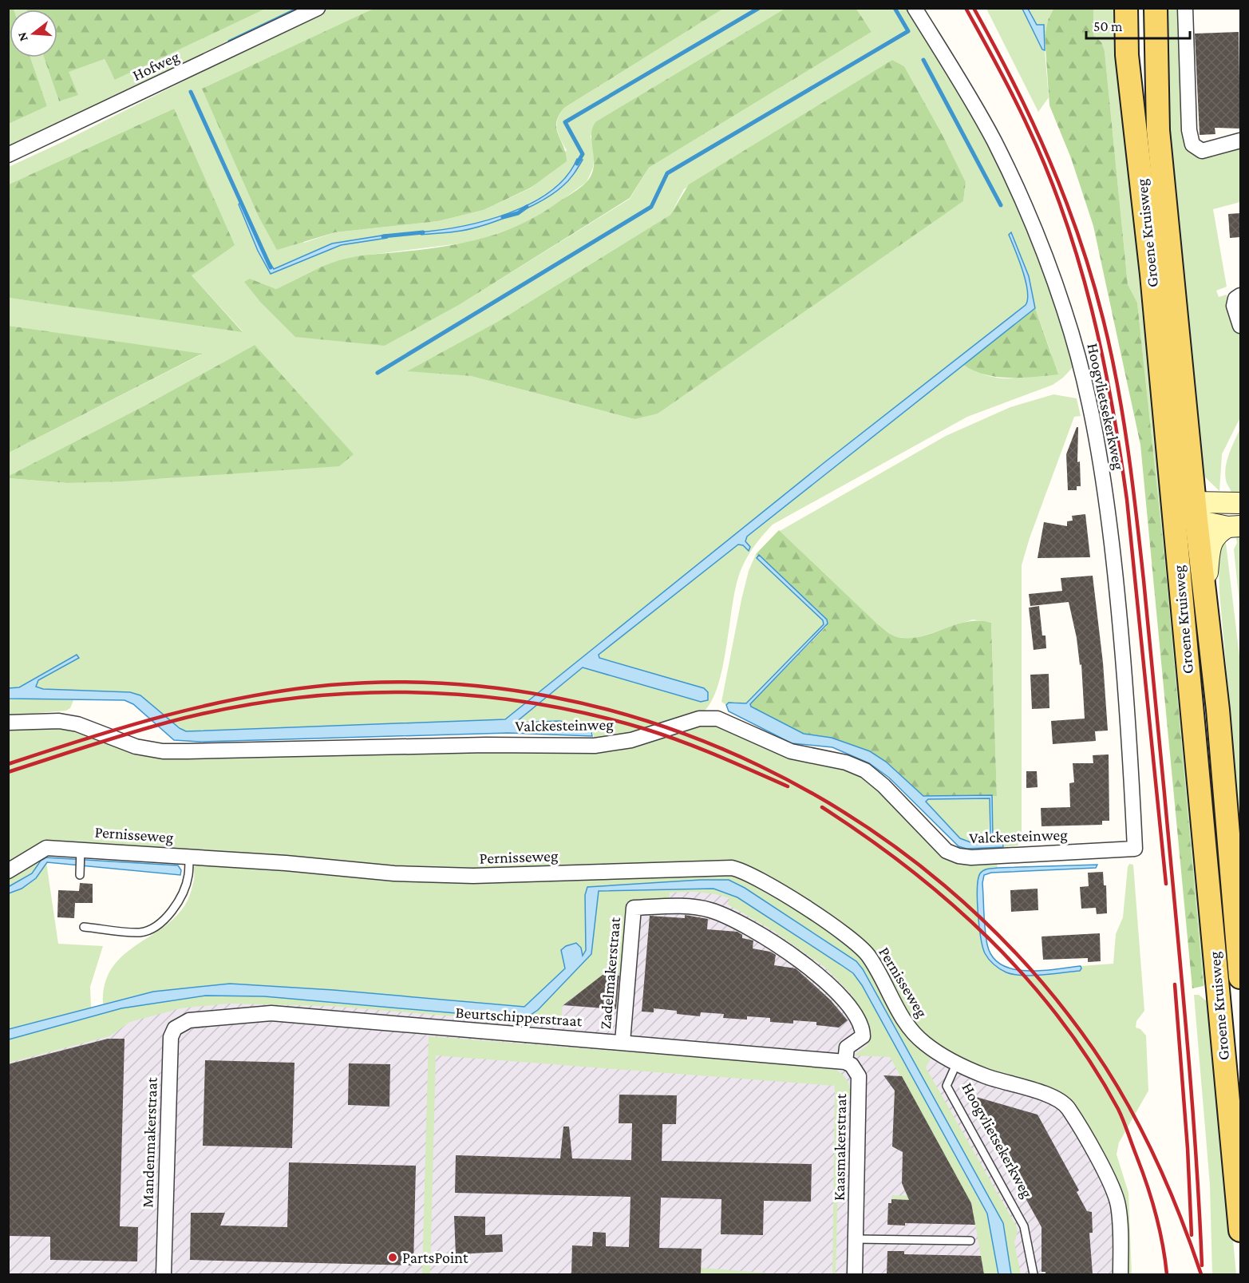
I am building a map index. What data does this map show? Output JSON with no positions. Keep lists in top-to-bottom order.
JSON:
{
  "streets": {
    "main road": ["Groene Kruisweg"],
    "street": [
      "Hofweg",
      "Hoogvlietsekerkweg",
      "Valckesteinweg",
      "Pernisseweg",
      "Zadelmakerstraat",
      "Beurtschipperstraat",
      "Mandenmakerstraat",
      "Kaasmakerstraat"
    ]
  },
  "crossings": [
    ["Hoogvlietsekerkweg", "Valckesteinweg"],
    ["Hoogvlietsekerkweg", "Pernisseweg"],
    ["Zadelmakerstraat", "Beurtschipperstraat"],
    ["Zadelmakerstraat", "Kaasmakerstraat"],
    ["Beurtschipperstraat", "Mandenmakerstraat"],
    ["Beurtschipperstraat", "Kaasmakerstraat"]
  ],
  "places": ["PartsPoint"],
  "scale_bar": "50 m",
  "north": "left"
}
